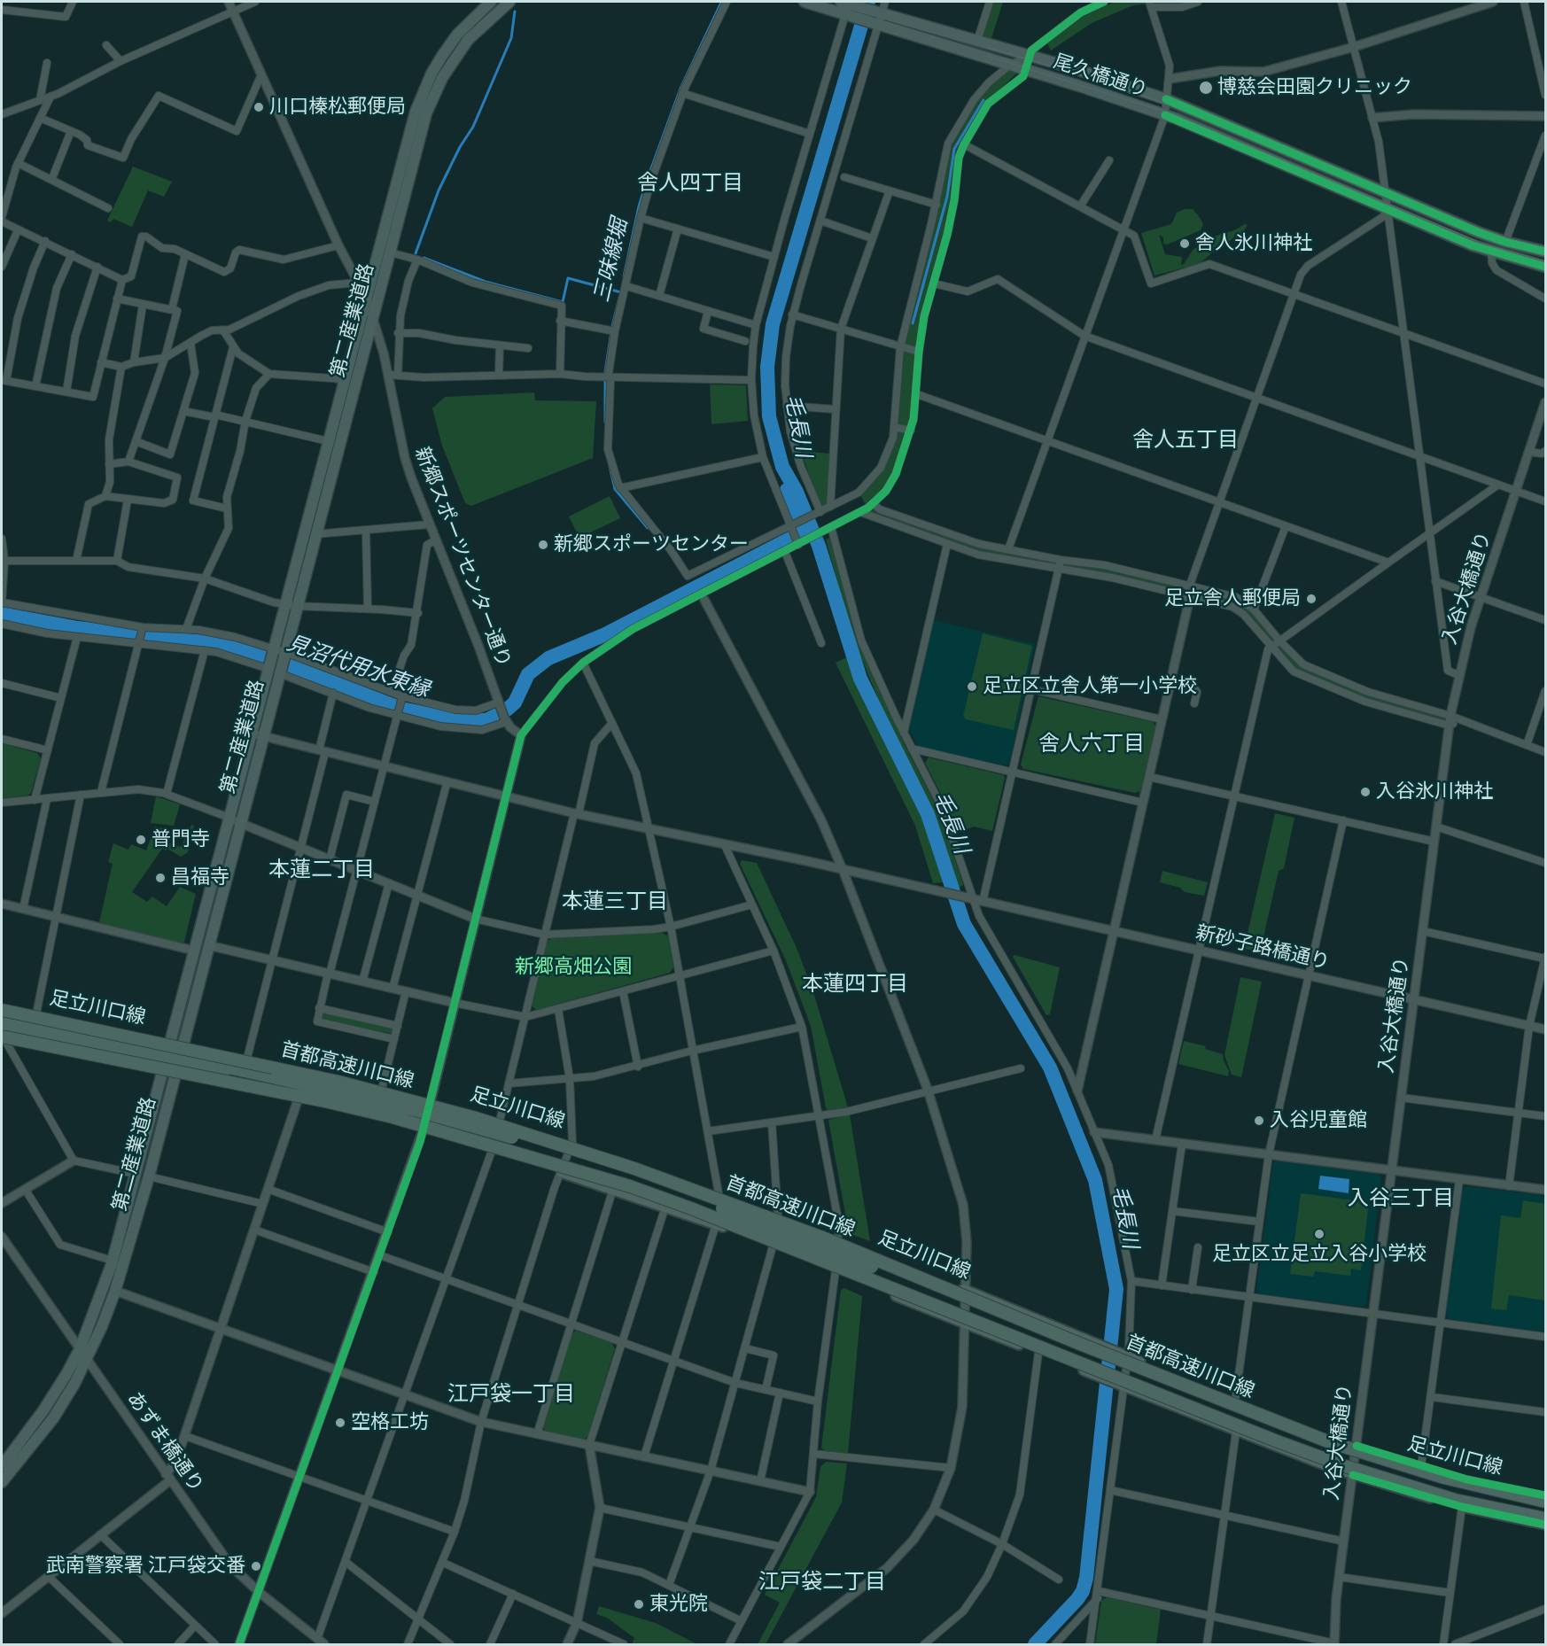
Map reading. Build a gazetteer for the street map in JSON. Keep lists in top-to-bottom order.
{
  "streets": {
    "highway": ["首都高速川口線"],
    "main road": ["尾久橋通り", "第二産業道路", "足立川口線"],
    "street": [
      "新郷スポーツセンター通り",
      "入谷大橋通り",
      "新砂子路橋通り",
      "あずま橋通り"
    ]
  },
  "crossings": [
    ["第二産業道路", "新郷スポーツセンター通り"],
    ["第二産業道路", "新砂子路橋通り"],
    ["第二産業道路", "足立川口線"],
    ["第二産業道路", "あずま橋通り"],
    ["入谷大橋通り", "新砂子路橋通り"],
    ["入谷大橋通り", "足立川口線"],
    ["足立川口線", "首都高速川口線"]
  ],
  "districts": [
    "舎人四丁目",
    "舎人五丁目",
    "舎人六丁目",
    "本蓮二丁目",
    "本蓮三丁目",
    "本蓮四丁目",
    "入谷三丁目",
    "江戸袋一丁目",
    "江戸袋二丁目"
  ],
  "water": ["三味線堀", "毛長川", "見沼代用水東縁"],
  "parks": ["新郷高畑公園"],
  "places": [
    "博慈会田園クリニック",
    "川口榛松郵便局",
    "舎人氷川神社",
    "新郷スポーツセンター",
    "足立舎人郵便局",
    "足立区立舎人第一小学校",
    "入谷氷川神社",
    "普門寺",
    "昌福寺",
    "入谷児童館",
    "足立区立足立入谷小学校",
    "空格工坊",
    "武南警察署 江戸袋交番",
    "東光院"
  ]
}
